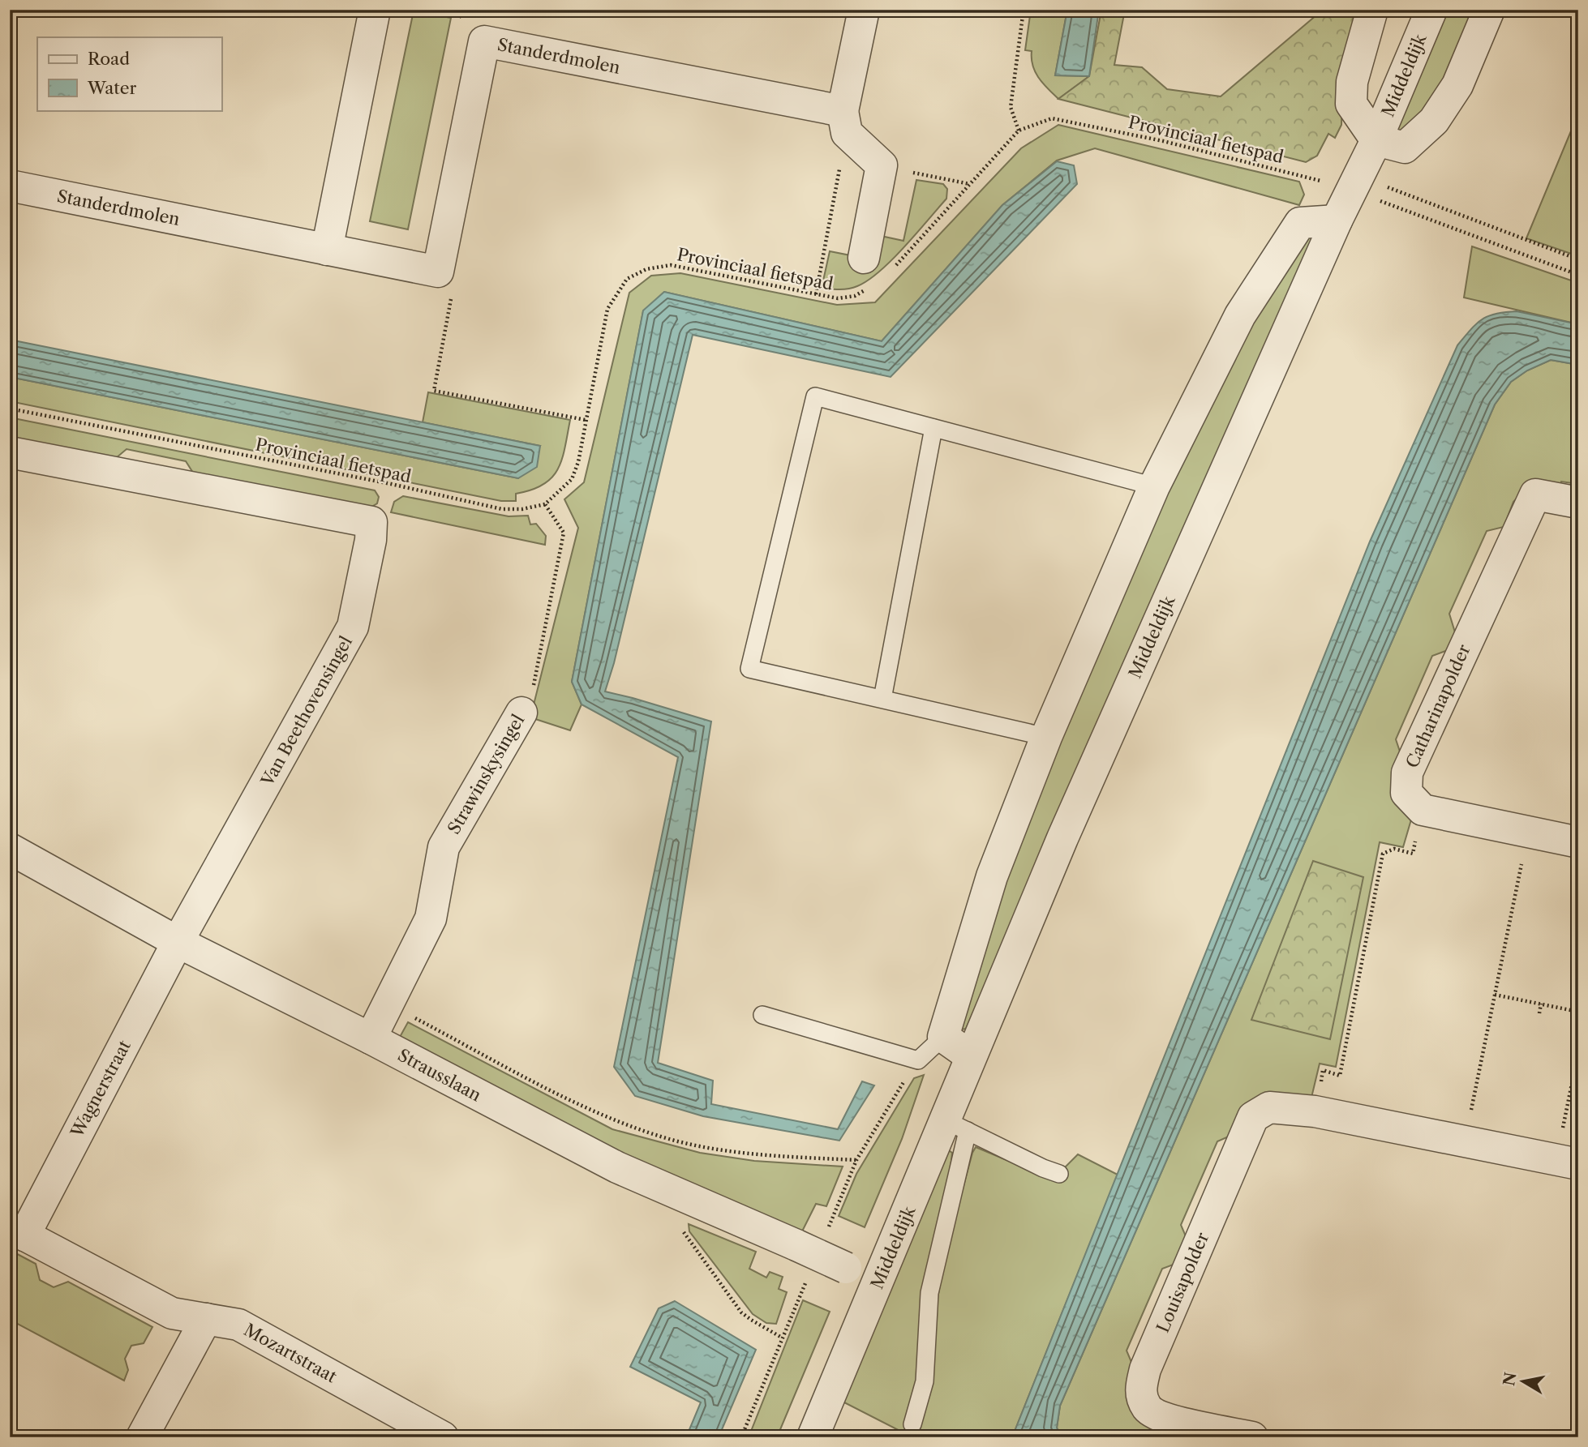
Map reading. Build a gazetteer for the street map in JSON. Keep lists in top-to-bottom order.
{
  "streets": {
    "street": [
      "Standerdmolen",
      "Middeldijk",
      "Catharinapolder",
      "Van Beethovensingel",
      "Strawinskysingel",
      "Strausslaan",
      "Wagnerstraat",
      "Louisapolder",
      "Mozartstraat"
    ],
    "path": ["Provinciaal fietspad"]
  },
  "crossings": [
    ["Middeldijk", "Provinciaal fietspad"],
    ["Middeldijk", "Strausslaan"],
    ["Provinciaal fietspad", "Strawinskysingel"],
    ["Van Beethovensingel", "Strausslaan"],
    ["Van Beethovensingel", "Wagnerstraat"],
    ["Strawinskysingel", "Strausslaan"],
    ["Strausslaan", "Wagnerstraat"],
    ["Wagnerstraat", "Mozartstraat"]
  ],
  "legend": ["Road", "Water"],
  "north": "left"
}
